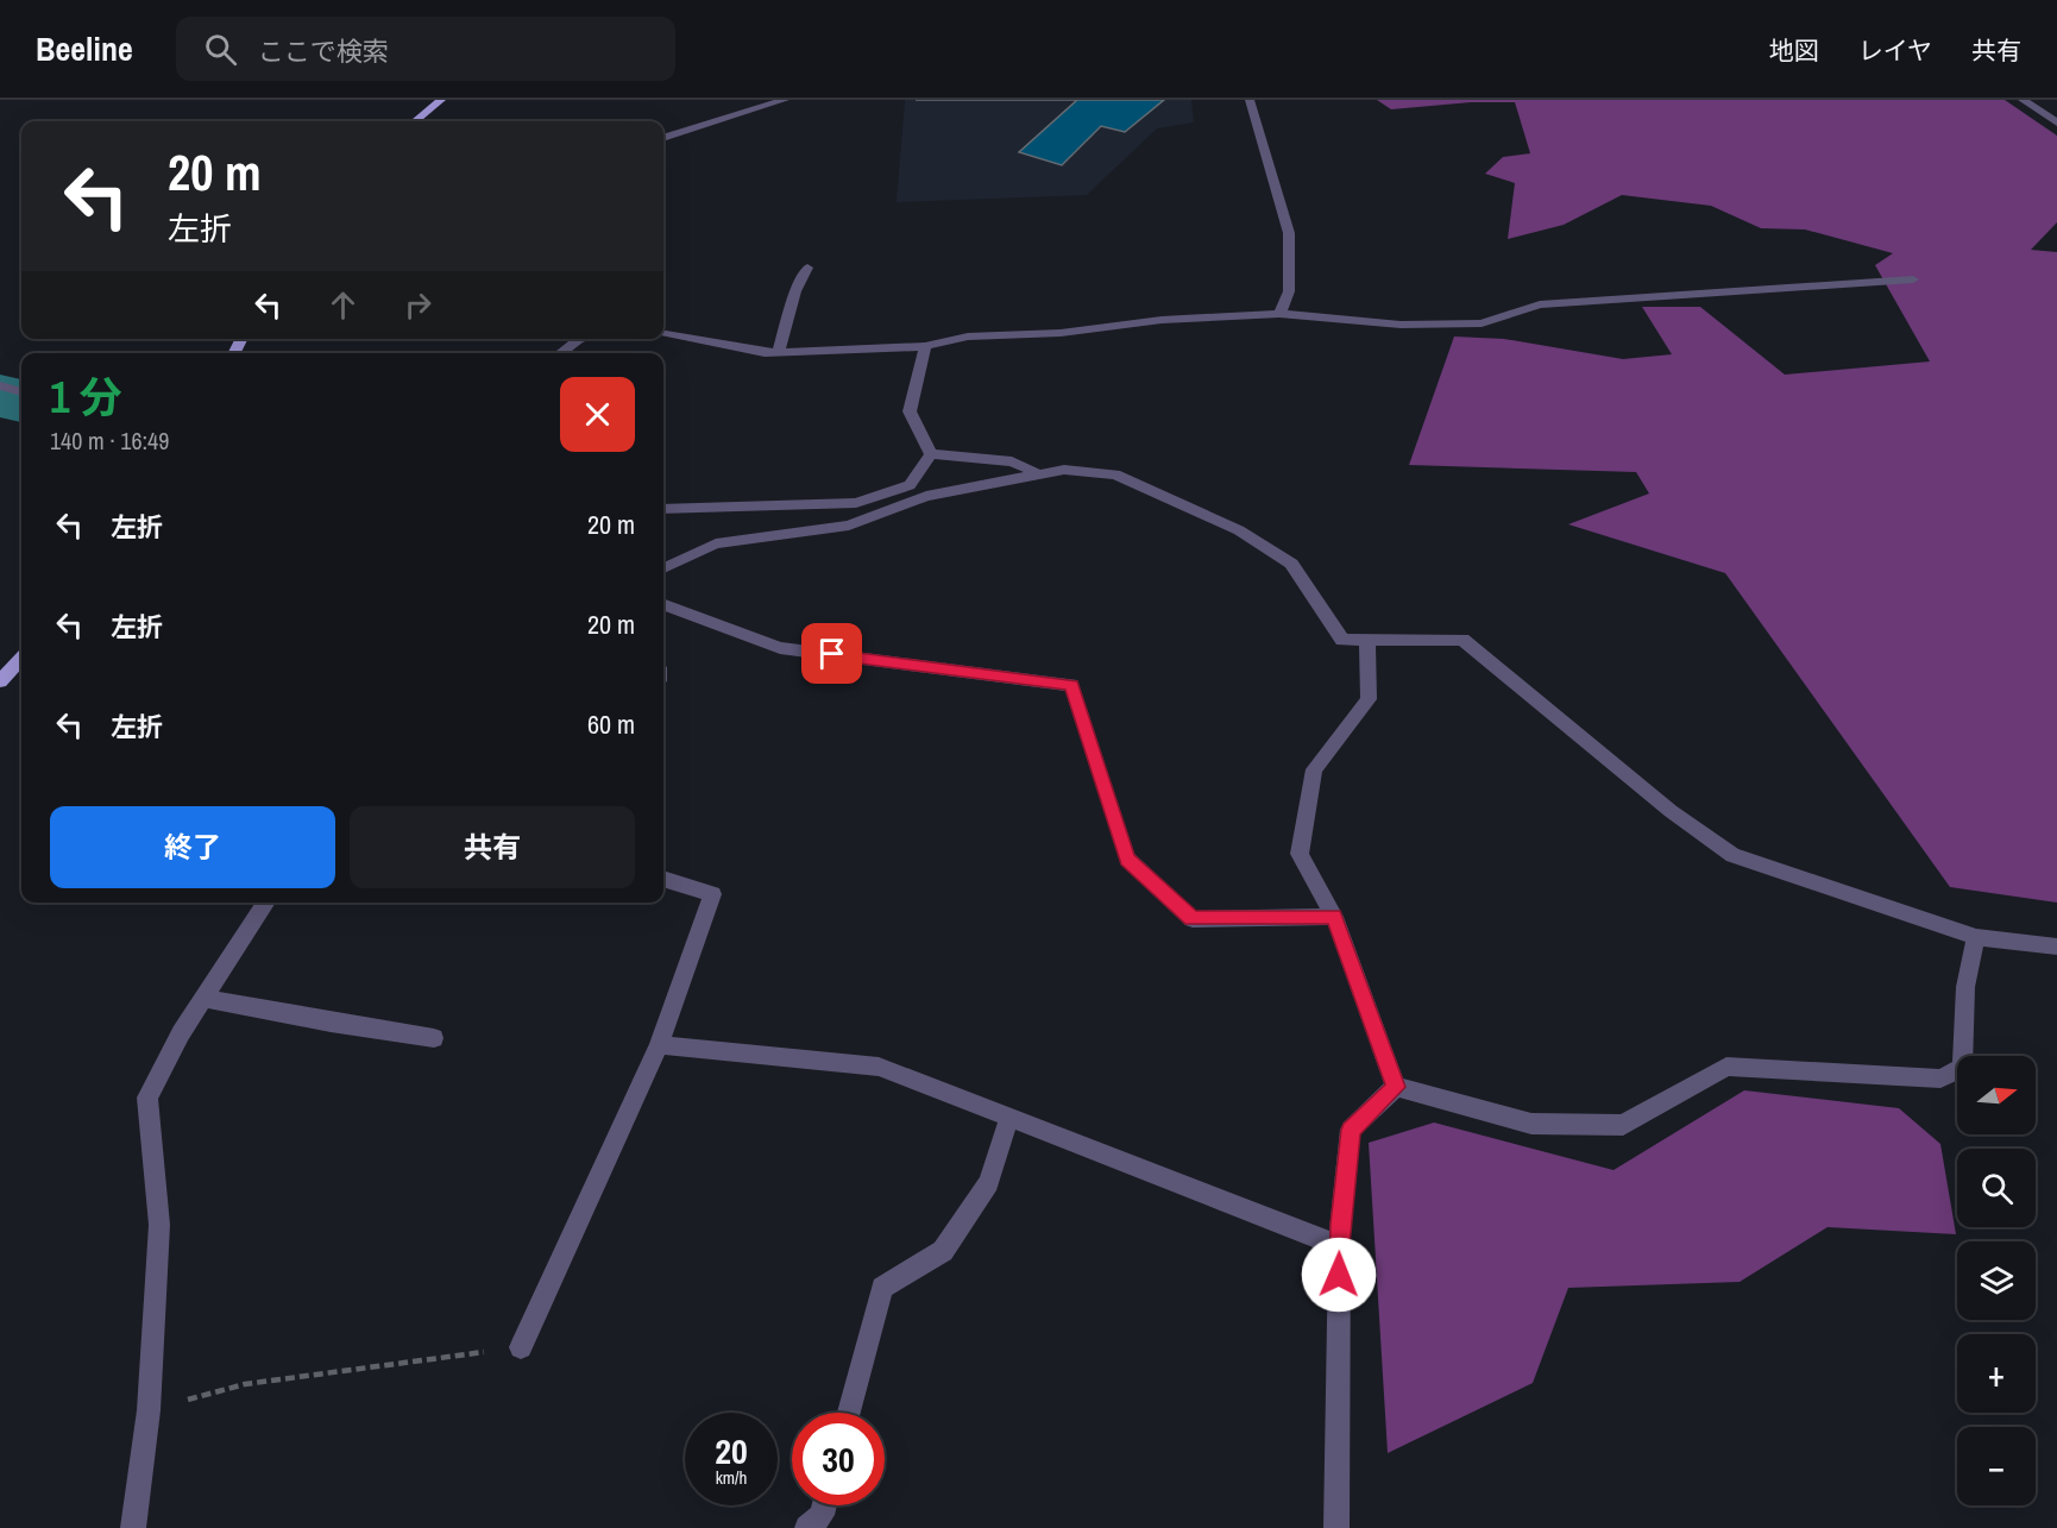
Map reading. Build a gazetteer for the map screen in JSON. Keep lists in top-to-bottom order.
{
  "north": "right",
  "page": {
    "header": "Beeline",
    "search": "ここで検索",
    "nav": ["地図", "レイヤ", "共有"],
    "turn": ["20 m", "左折"],
    "heading": ["1 分", "140 m · 16:49"],
    "list": [
      {
        "name": "左折",
        "value": "20 m"
      },
      {
        "name": "左折",
        "value": "20 m"
      },
      {
        "name": "左折",
        "value": "60 m"
      }
    ],
    "buttons": ["終了", "共有"],
    "map_buttons": ["+", "−"],
    "speed": "20 km/h",
    "limit": "30"
  }
}
